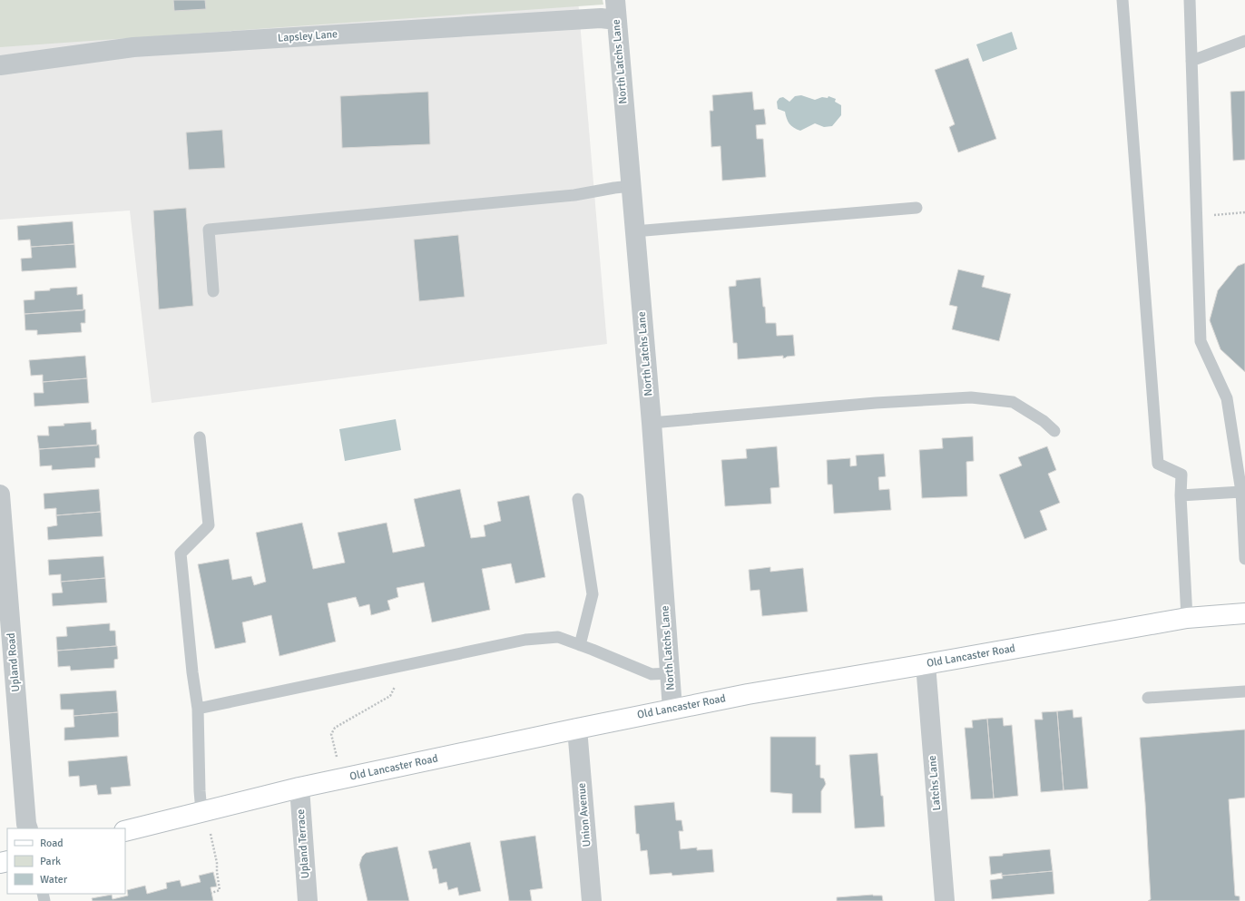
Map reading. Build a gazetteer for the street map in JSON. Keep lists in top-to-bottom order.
{
  "streets": {
    "main road": ["Old Lancaster Road"],
    "street": [
      "Lapsley Lane",
      "North Latchs Lane",
      "Upland Road",
      "Latchs Lane",
      "Union Avenue",
      "Upland Terrace"
    ]
  },
  "crossings": [
    ["Lapsley Lane", "North Latchs Lane"],
    ["North Latchs Lane", "Old Lancaster Road"],
    ["Old Lancaster Road", "Latchs Lane"],
    ["Old Lancaster Road", "Union Avenue"],
    ["Old Lancaster Road", "Upland Terrace"]
  ],
  "legend": ["Road", "Park", "Water"]
}
